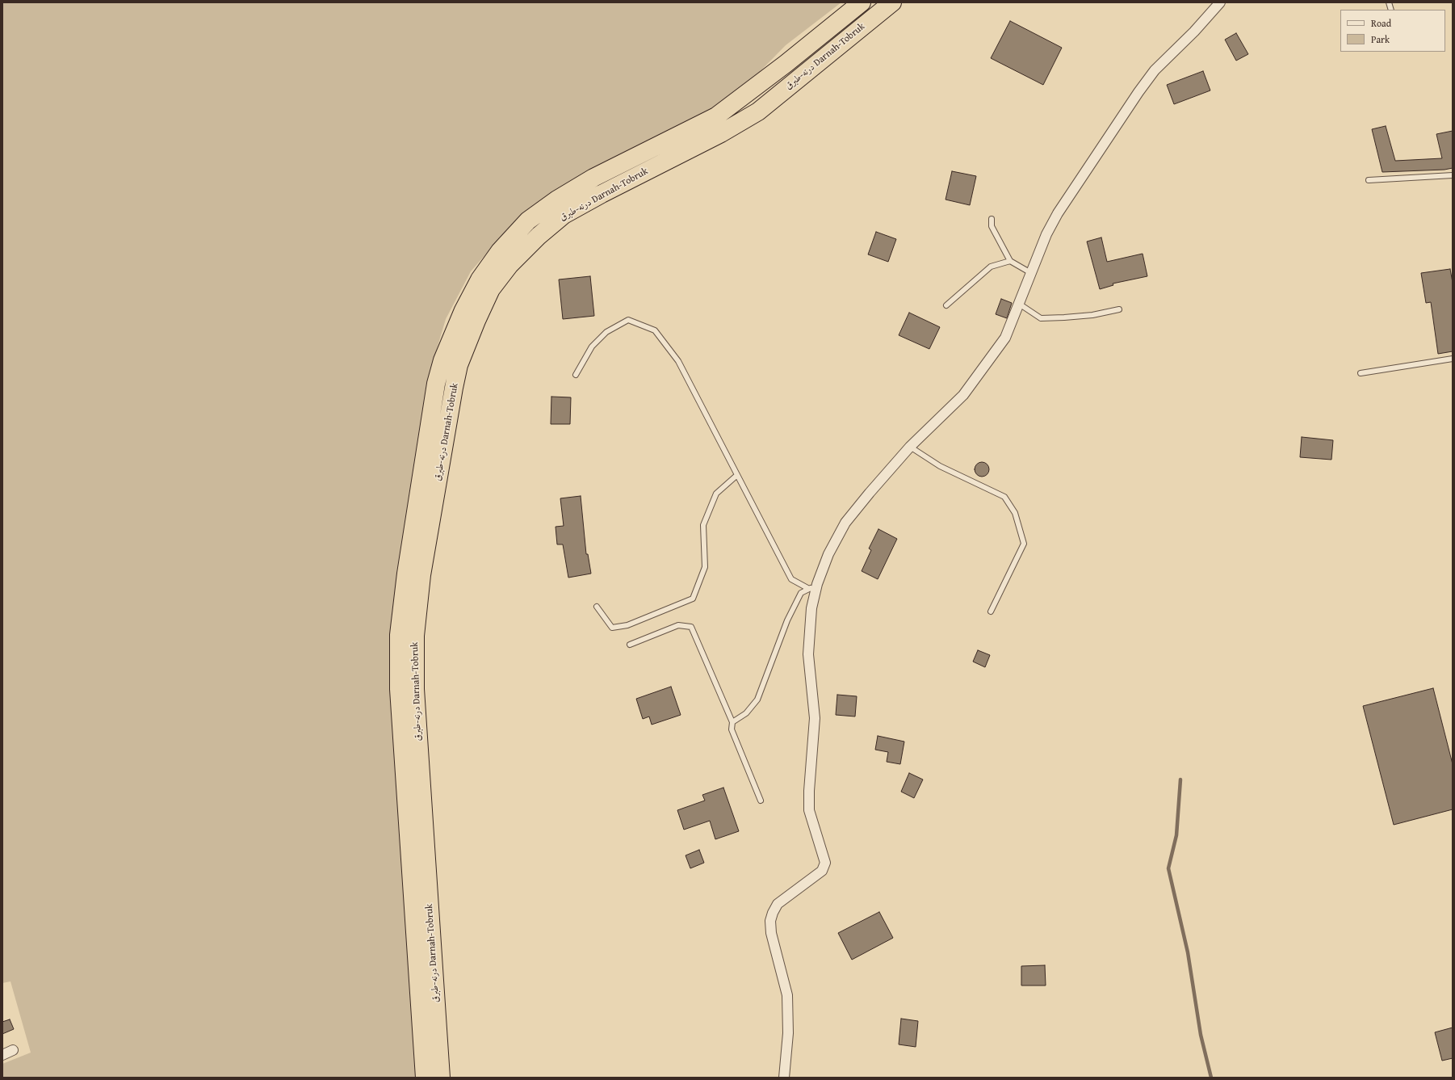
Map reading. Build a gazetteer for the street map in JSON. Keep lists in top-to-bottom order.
{
  "streets": {
    "highway": ["درنه-طبرق Darnah-Tobruk"]
  },
  "legend": ["Road", "Park"]
}
